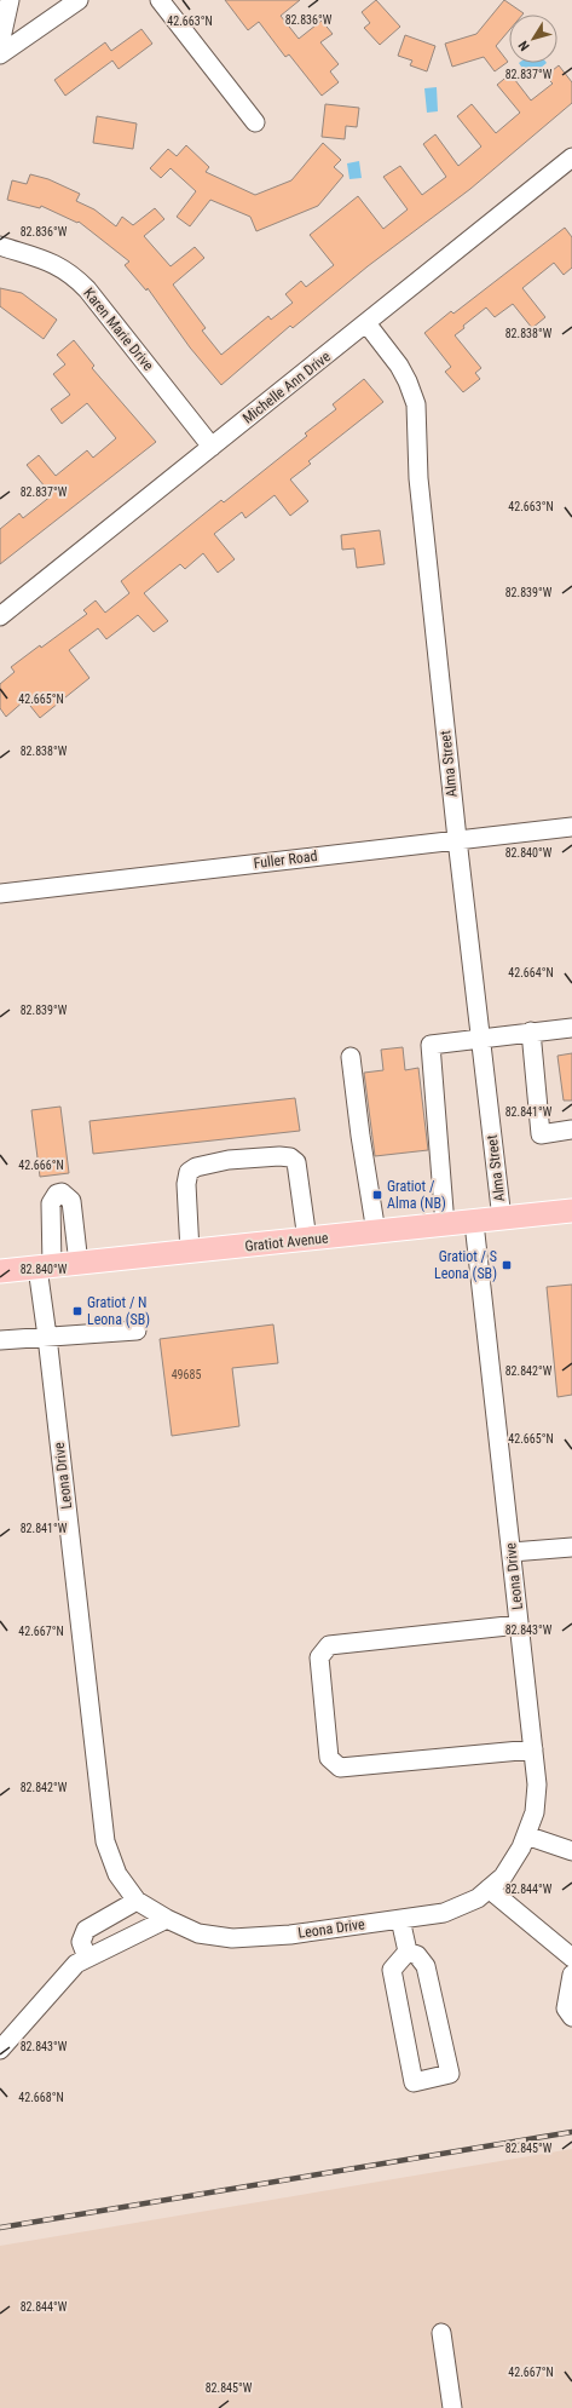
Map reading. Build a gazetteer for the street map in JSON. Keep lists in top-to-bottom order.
{
  "streets": {
    "main road": ["Gratiot Avenue"],
    "street": [
      "Karen Marie Drive",
      "Michelle Ann Drive",
      "Alma Street",
      "Fuller Road",
      "Leona Drive"
    ]
  },
  "crossings": [
    ["Karen Marie Drive", "Michelle Ann Drive"],
    ["Michelle Ann Drive", "Alma Street"],
    ["Alma Street", "Fuller Road"],
    ["Alma Street", "Gratiot Avenue"],
    ["Gratiot Avenue", "Leona Drive"]
  ],
  "places": {
    "transit": ["Gratiot / Alma (NB)", "Gratiot / S Leona (SB)", "Gratiot / N Leona (SB)"]
  },
  "house_numbers": ["49685"],
  "north": "bottom left",
  "coordinates": [
    "82.836°W",
    "42.663°N",
    "82.837°W",
    "82.838°W",
    "82.839°W",
    "42.665°N",
    "82.840°W",
    "42.664°N",
    "82.841°W",
    "42.666°N",
    "82.842°W",
    "82.843°W",
    "42.667°N",
    "82.844°W",
    "42.668°N",
    "82.845°W"
  ]
}
